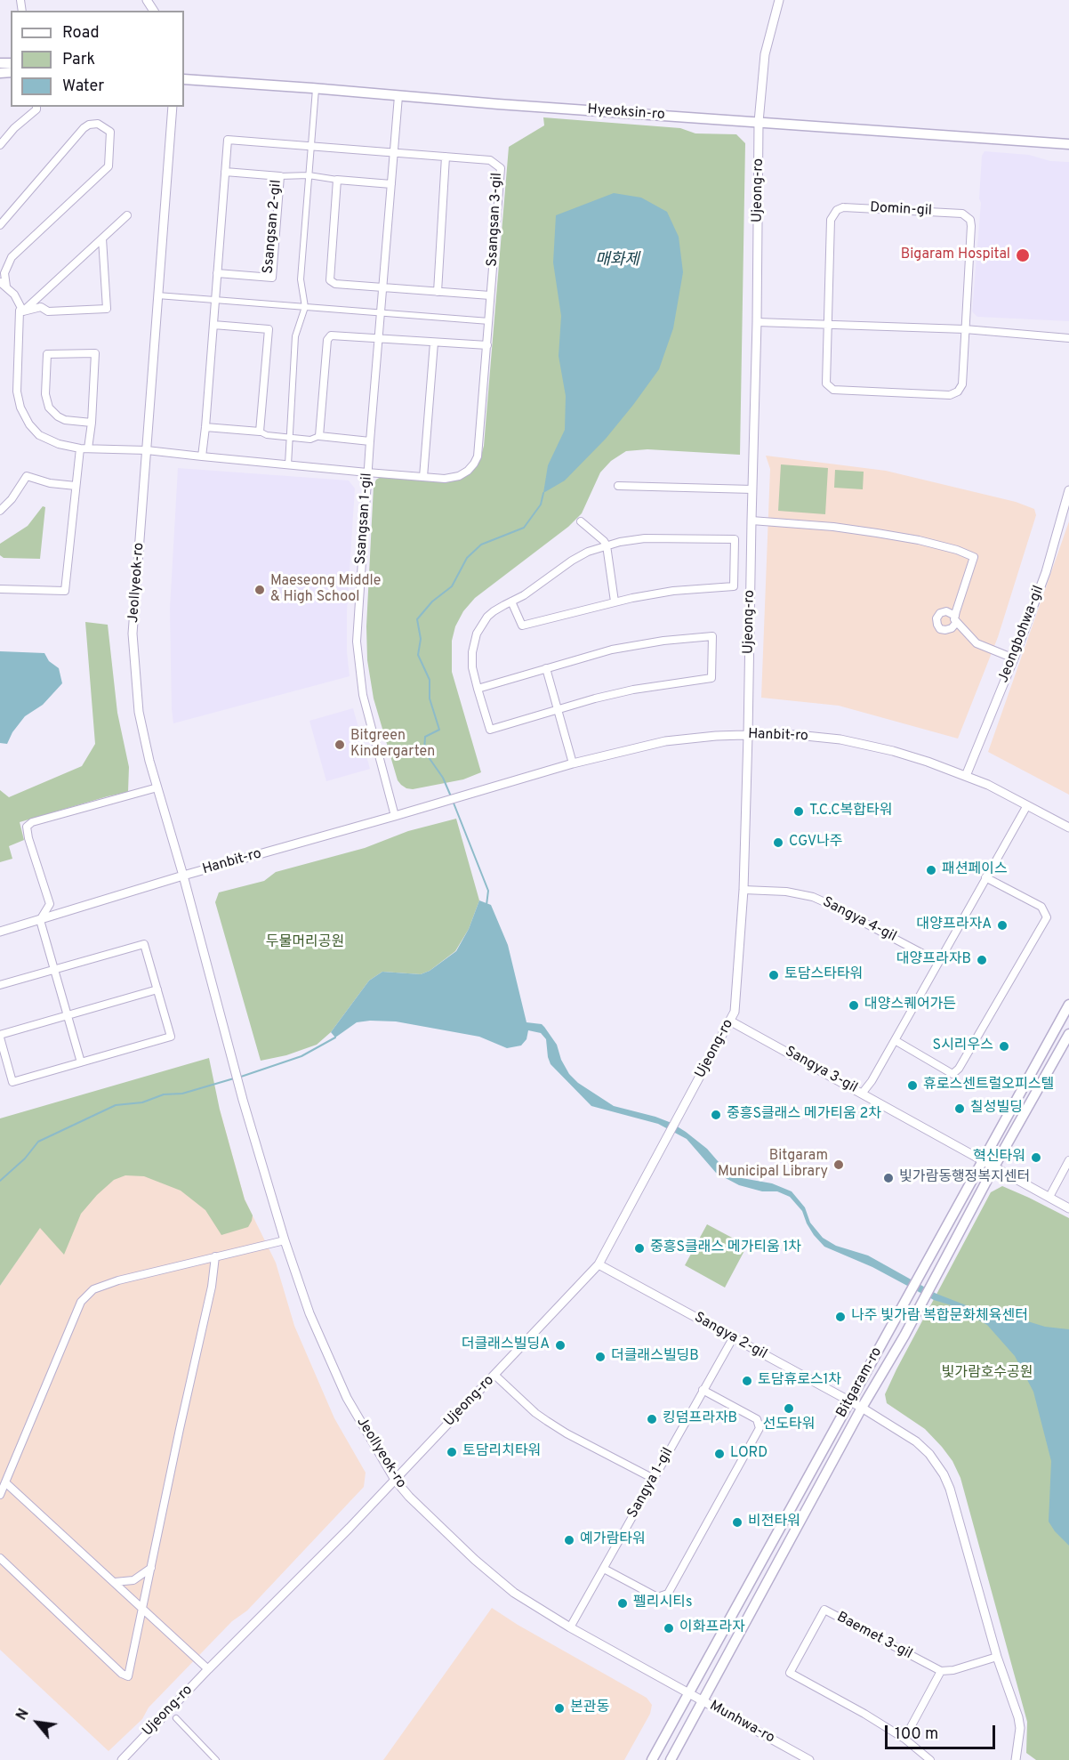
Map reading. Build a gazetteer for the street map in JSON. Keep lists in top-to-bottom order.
{
  "streets": {
    "main road": ["Hyeoksin-ro", "Bitgaram-ro"],
    "street": [
      "Ujeong-ro",
      "Domin-gil",
      "Ssangsan 3-gil",
      "Ssangsan 2-gil",
      "Ssangsan 1-gil",
      "Jeollyeok-ro",
      "Jeongbohwa-gil",
      "Hanbit-ro",
      "Sangya 4-gil",
      "Sangya 3-gil",
      "Sangya 2-gil",
      "Sangya 1-gil",
      "Baemet 3-gil",
      "Munhwa-ro"
    ]
  },
  "crossings": [
    ["Hyeoksin-ro", "Ujeong-ro"],
    ["Hyeoksin-ro", "Ssangsan 1-gil"],
    ["Ujeong-ro", "Jeollyeok-ro"],
    ["Ujeong-ro", "Hanbit-ro"],
    ["Ujeong-ro", "Sangya 4-gil"],
    ["Ujeong-ro", "Sangya 3-gil"],
    ["Ujeong-ro", "Sangya 2-gil"],
    ["Ssangsan 3-gil", "Ssangsan 1-gil"],
    ["Ssangsan 1-gil", "Hanbit-ro"],
    ["Jeollyeok-ro", "Hanbit-ro"],
    ["Jeollyeok-ro", "Bitgaram-ro"],
    ["Jeollyeok-ro", "Sangya 1-gil"],
    ["Jeollyeok-ro", "Munhwa-ro"],
    ["Jeongbohwa-gil", "Hanbit-ro"],
    ["Sangya 3-gil", "Bitgaram-ro"],
    ["Sangya 2-gil", "Bitgaram-ro"],
    ["Sangya 2-gil", "Sangya 1-gil"],
    ["Bitgaram-ro", "Munhwa-ro"]
  ],
  "water": ["매화제"],
  "parks": ["두물머리공원", "빛가람호수공원"],
  "places": [
    "Bigaram Hospital",
    "Maeseong Middle & High School",
    "Bitgreen Kindergarten",
    "T.C.C복합타워",
    "CGV나주",
    "패션페이스",
    "대양프라자A",
    "대양프라자B",
    "토담스타타워",
    "대양스퀘어가든",
    "S시리우스",
    "휴로스센트럴오피스텔",
    "칠성빌딩",
    "중흥S클래스 메가티움 2차",
    "혁신타워",
    "Bitgaram Municipal Library",
    "빛가람동행정복지센터",
    "중흥S클래스 메가티움 1차",
    "나주 빛가람 복합문화체육센터",
    "더클래스빌딩A",
    "더클래스빌딩B",
    "토담휴로스1차",
    "선도타워",
    "킹덤프라자B",
    "토담리치타워",
    "LORD",
    "비전타워",
    "예가람타워",
    "펠리시티s",
    "이화프라자",
    "본관동"
  ],
  "legend": ["Road", "Park", "Water"],
  "scale_bar": "100 m",
  "north": "top left"
}
